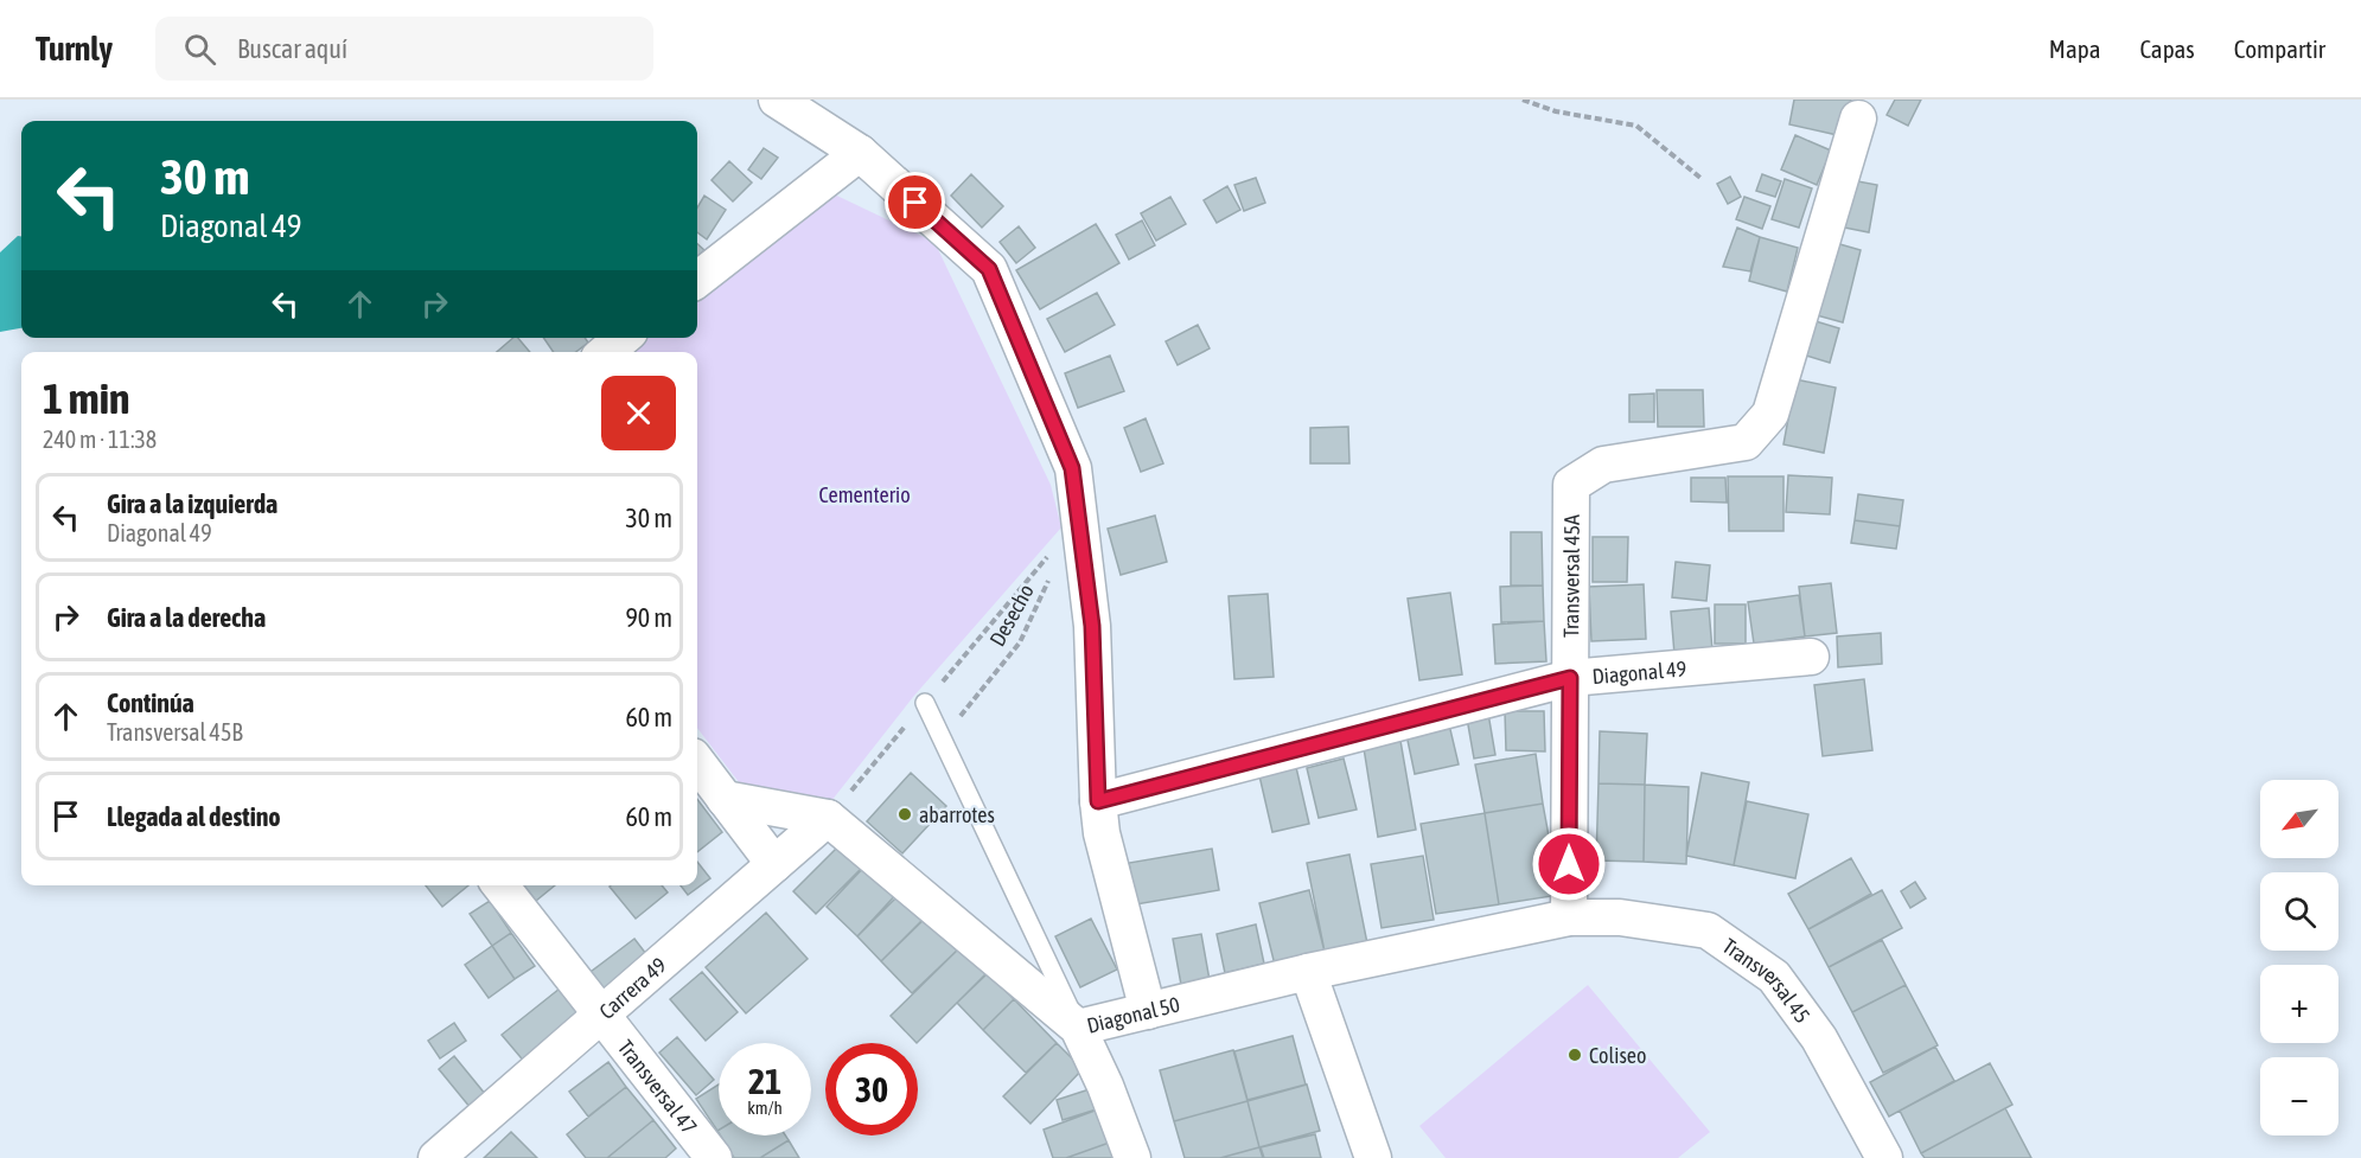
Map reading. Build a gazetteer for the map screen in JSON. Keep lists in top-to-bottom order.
{
  "streets": {
    "street": [
      "Transversal 45A",
      "Diagonal 49",
      "Transversal 45",
      "Carrera 49",
      "Diagonal 50",
      "Transversal 47"
    ],
    "path": ["Desecho"]
  },
  "crossings": [
    ["Transversal 45A", "Diagonal 49"],
    ["Transversal 45A", "Transversal 45"],
    ["Transversal 45A", "Diagonal 50"],
    ["Transversal 45", "Diagonal 50"],
    ["Carrera 49", "Diagonal 50"],
    ["Carrera 49", "Transversal 47"]
  ],
  "parks": ["Cementerio"],
  "places": ["abarrotes", "Coliseo"],
  "north": "bottom left",
  "page": {
    "header": "Turnly",
    "search": "Buscar aquí",
    "nav": ["Mapa", "Capas", "Compartir"],
    "turn": ["30 m", "Diagonal 49"],
    "heading": ["1 min", "240 m · 11:38"],
    "list": [
      {
        "name": "Gira a la izquierda",
        "note": "Diagonal 49",
        "value": "30 m"
      },
      {
        "name": "Gira a la derecha",
        "value": "90 m"
      },
      {
        "name": "Continúa",
        "note": "Transversal 45B",
        "value": "60 m"
      },
      {
        "name": "Llegada al destino",
        "value": "60 m"
      }
    ],
    "map_buttons": ["+", "−"],
    "speed": "21 km/h",
    "limit": "30"
  }
}
